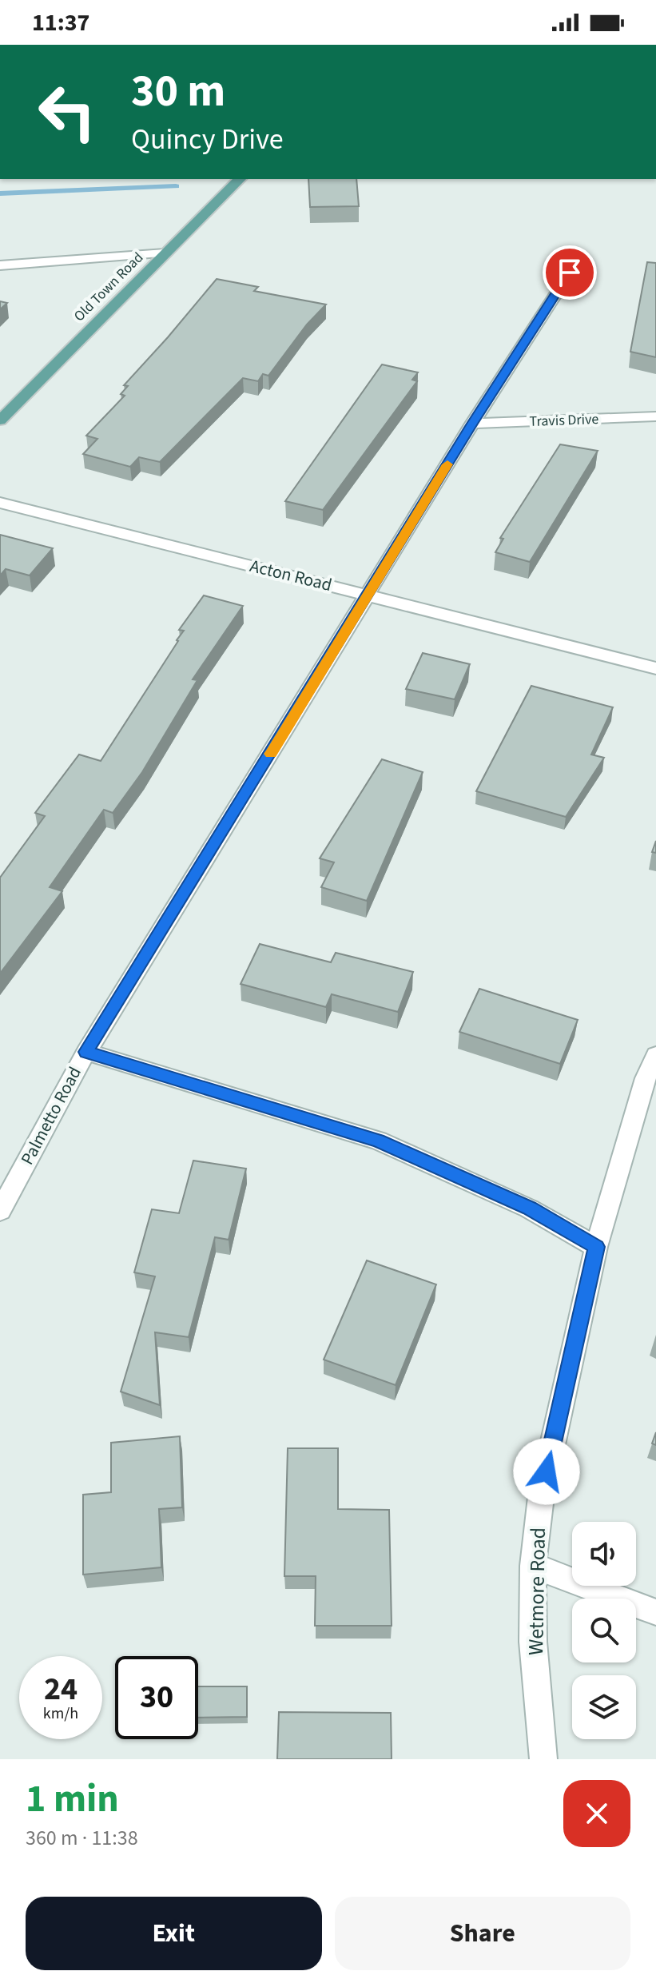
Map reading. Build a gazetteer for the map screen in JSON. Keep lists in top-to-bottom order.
{
  "streets": {
    "main road": ["Old Town Road"],
    "street": [
      "Travis Drive",
      "Acton Road",
      "Palmetto Road",
      "Wetmore Road"
    ]
  },
  "crossings": [
    ["Travis Drive", "Palmetto Road"],
    ["Acton Road", "Palmetto Road"]
  ],
  "page": {
    "status": "11:37",
    "turn": ["30 m", "Quincy Drive"],
    "speed": "24 km/h",
    "limit": "30",
    "heading": ["1 min", "360 m · 11:38"],
    "buttons": ["Exit", "Share"]
  }
}
